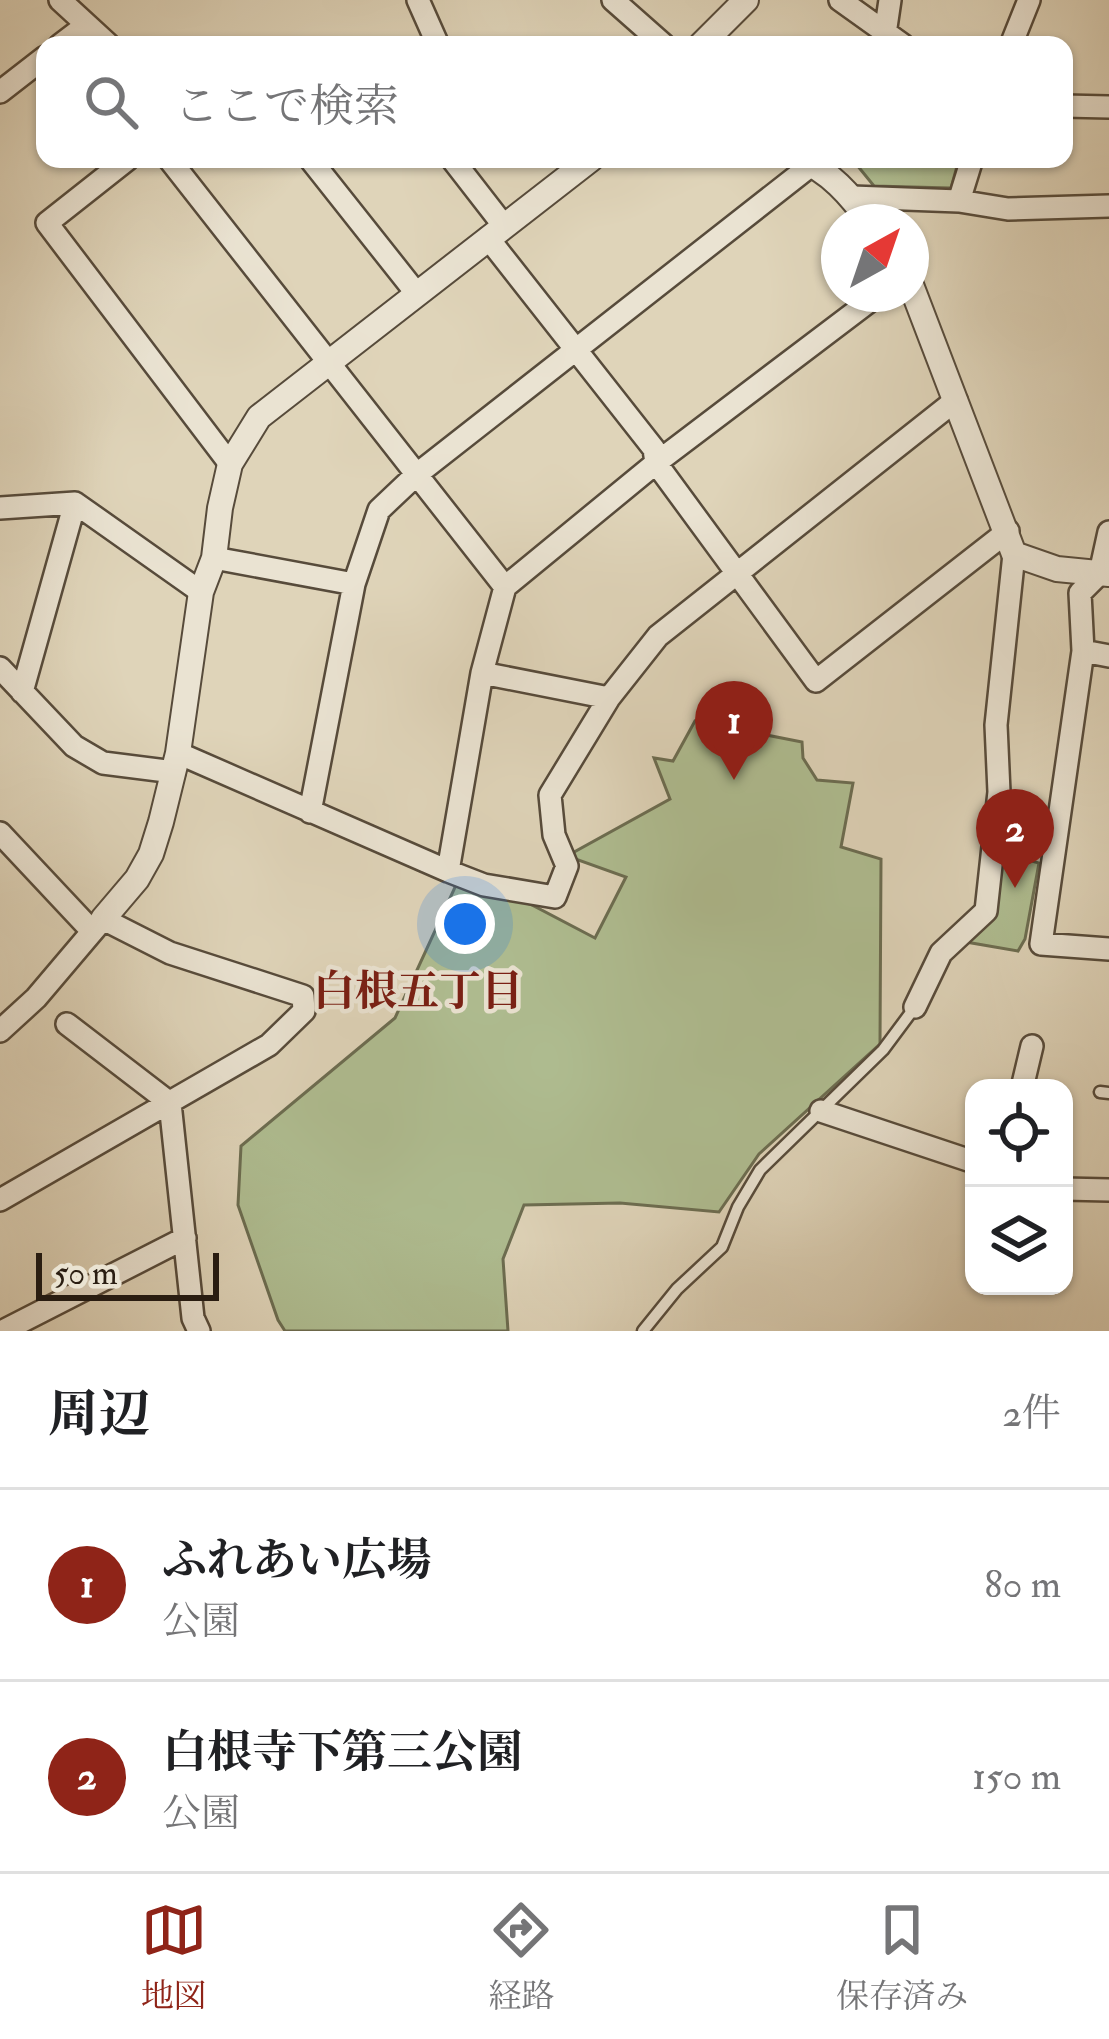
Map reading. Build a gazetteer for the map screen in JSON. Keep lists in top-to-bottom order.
{
  "districts": ["白根五丁目"],
  "scale_bar": "50 m",
  "north": "top right",
  "page": {
    "search": "ここで検索",
    "pins": ["1", "2"],
    "scale": "50 m",
    "heading": ["周辺", "2件"],
    "list": [
      {
        "mark": "1",
        "name": "ふれあい広場",
        "note": "公園",
        "value": "80 m"
      },
      {
        "mark": "2",
        "name": "白根寺下第三公園",
        "note": "公園",
        "value": "150 m"
      }
    ],
    "nav": ["地図", "経路", "保存済み"]
  }
}
